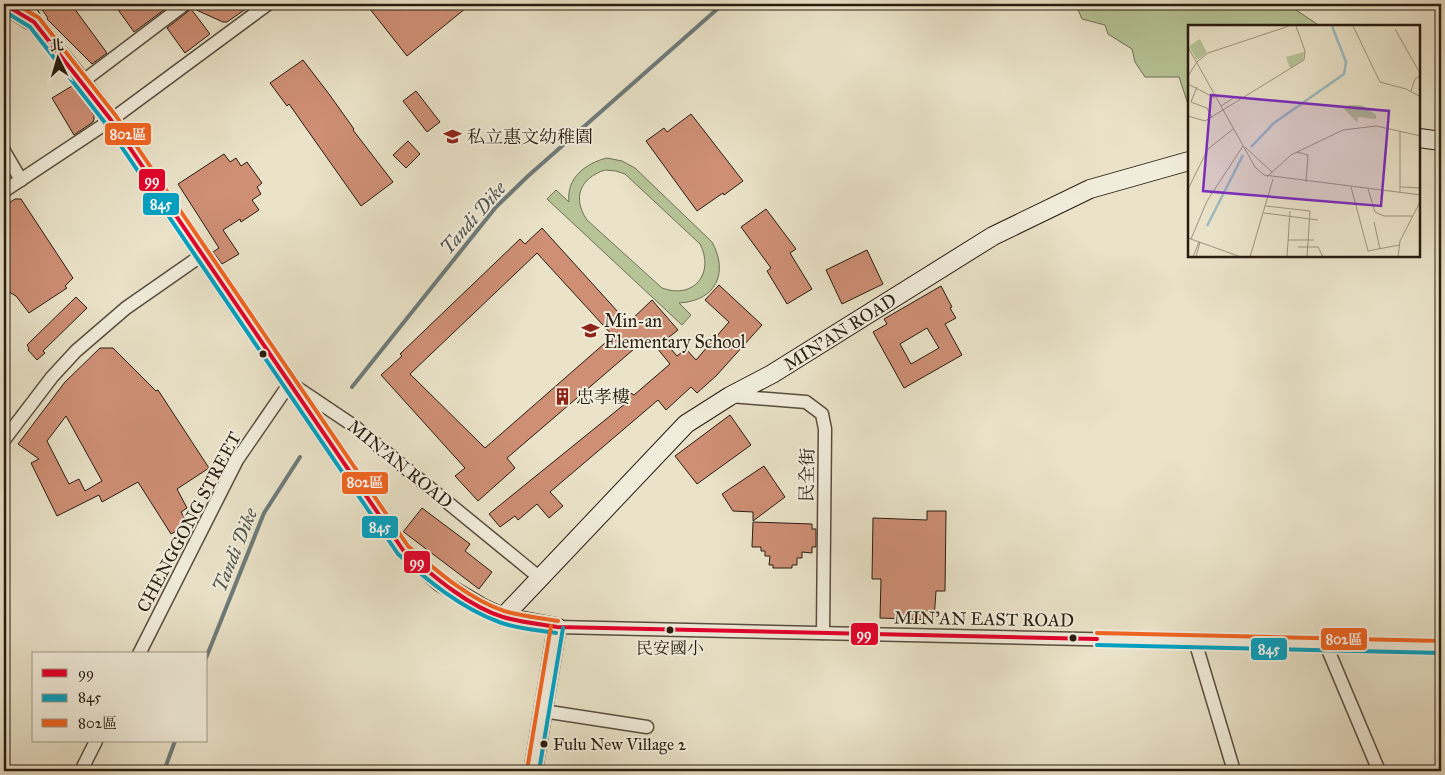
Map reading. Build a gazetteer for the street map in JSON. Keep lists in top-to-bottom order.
{
  "streets": {
    "street": [
      "MIN'AN ROAD",
      "民全街",
      "CHENGGONG STREET",
      "MIN'AN EAST ROAD"
    ]
  },
  "crossings": [
    ["MIN'AN ROAD", "民全街"],
    ["MIN'AN ROAD", "CHENGGONG STREET"],
    ["民全街", "MIN'AN EAST ROAD"]
  ],
  "water": ["Tandi Dike"],
  "places": {
    "school or university": ["私立惠文幼稚園", "Min-an Elementary School"],
    "building": ["忠孝樓"],
    "other": ["民安國小", "Fulu New Village 2"]
  },
  "lines": ["transit line 99", "transit line 802區", "transit line 845"],
  "legend": ["99", "845", "802區"],
  "north": "top"
}
